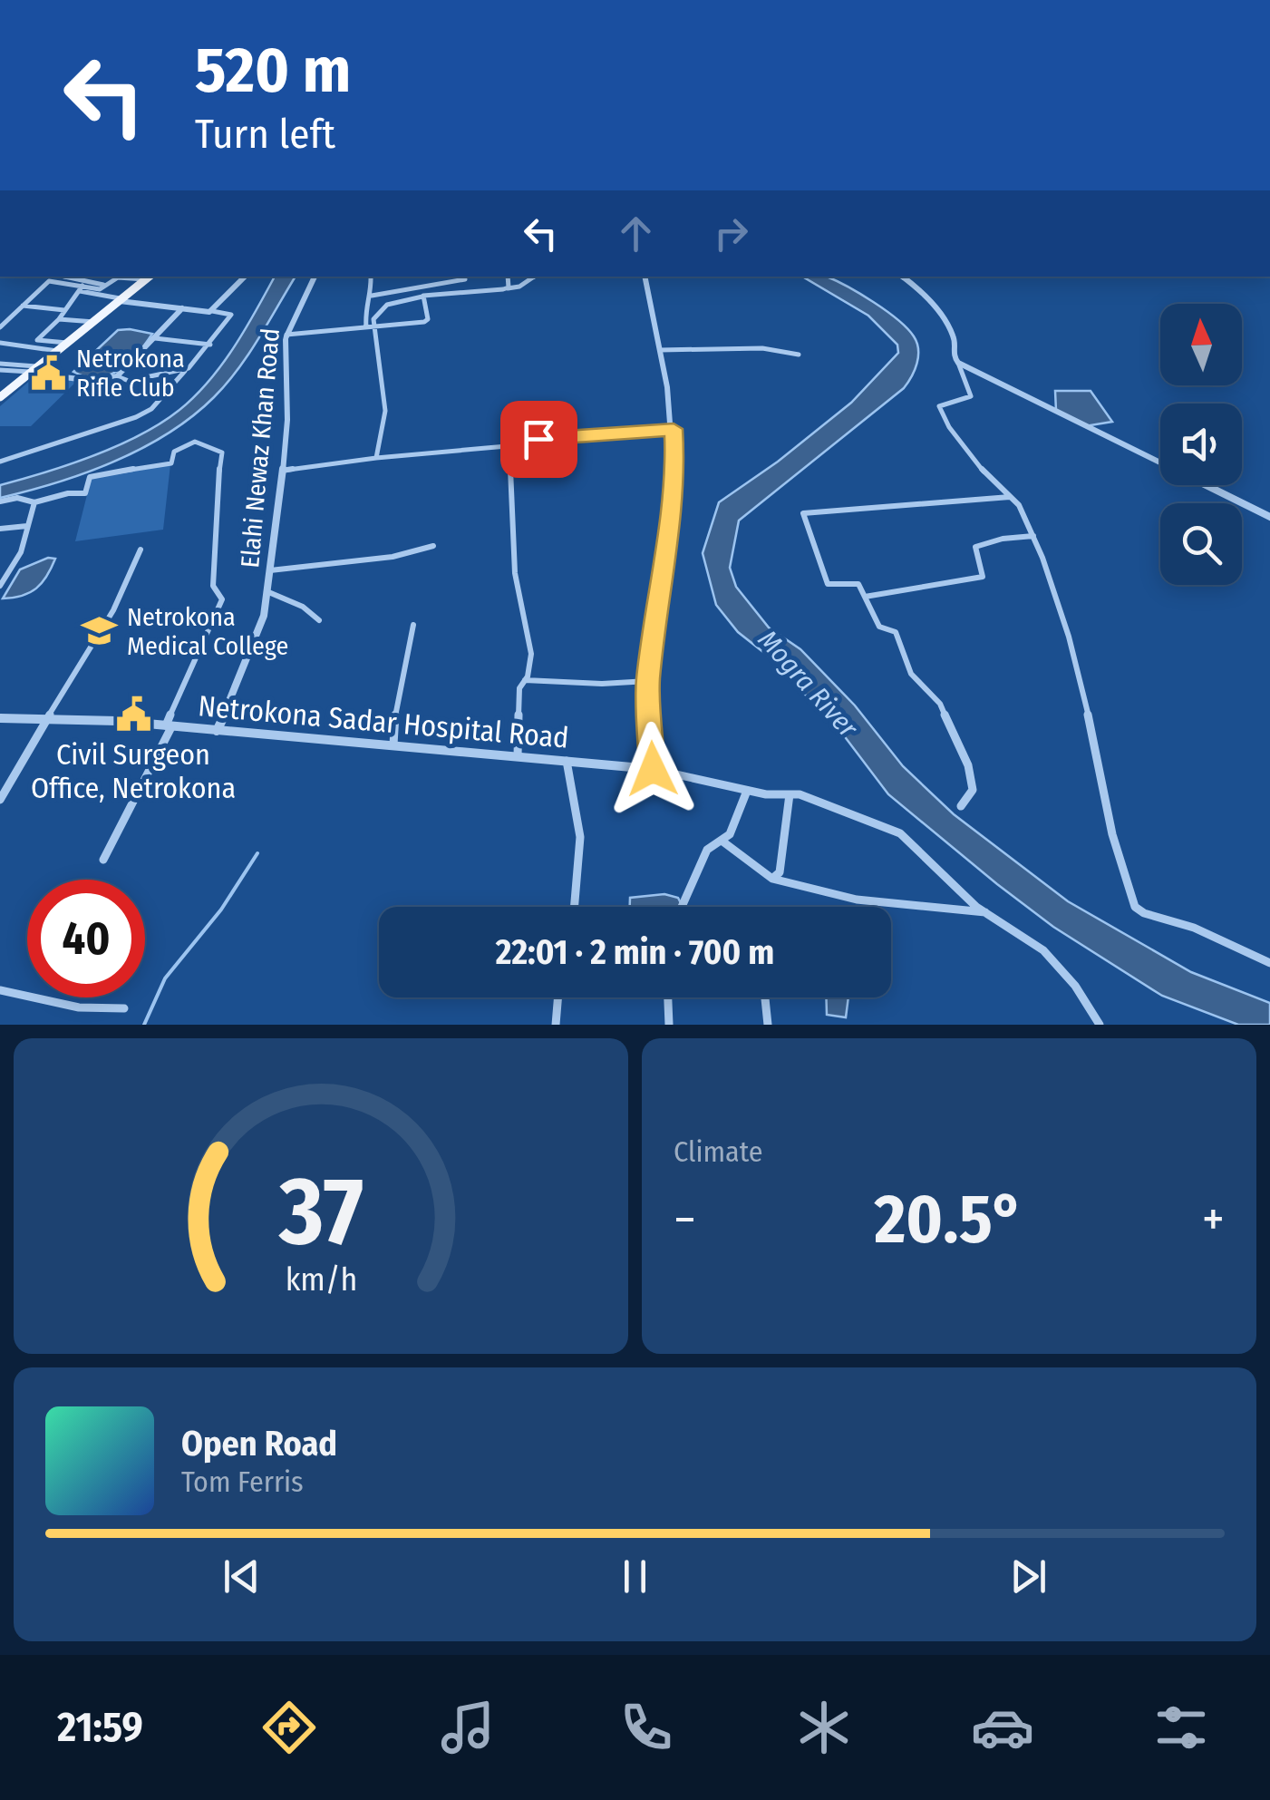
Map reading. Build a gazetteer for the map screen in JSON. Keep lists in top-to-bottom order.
{
  "streets": {
    "street": ["Elahi Newaz Khan Road", "Netrokona Sadar Hospital Road"]
  },
  "crossings": [
    ["Elahi Newaz Khan Road", "Netrokona Sadar Hospital Road"]
  ],
  "water": ["Mogra River"],
  "places": {
    "public building": ["Netrokona Rifle Club", "Civil Surgeon Office, Netrokona"],
    "school or university": ["Netrokona Medical College"]
  },
  "north": "top",
  "page": {
    "turn": ["520 m", "Turn left"],
    "limit": "40",
    "trip": "22:01 · 2 min · 700 m",
    "tile": "Climate",
    "heat": ["−", "20.5°", "+"],
    "song": ["Open Road", "Tom Ferris"],
    "tabs": "21:59",
    "gauge": ["37", "km/h"]
  }
}
